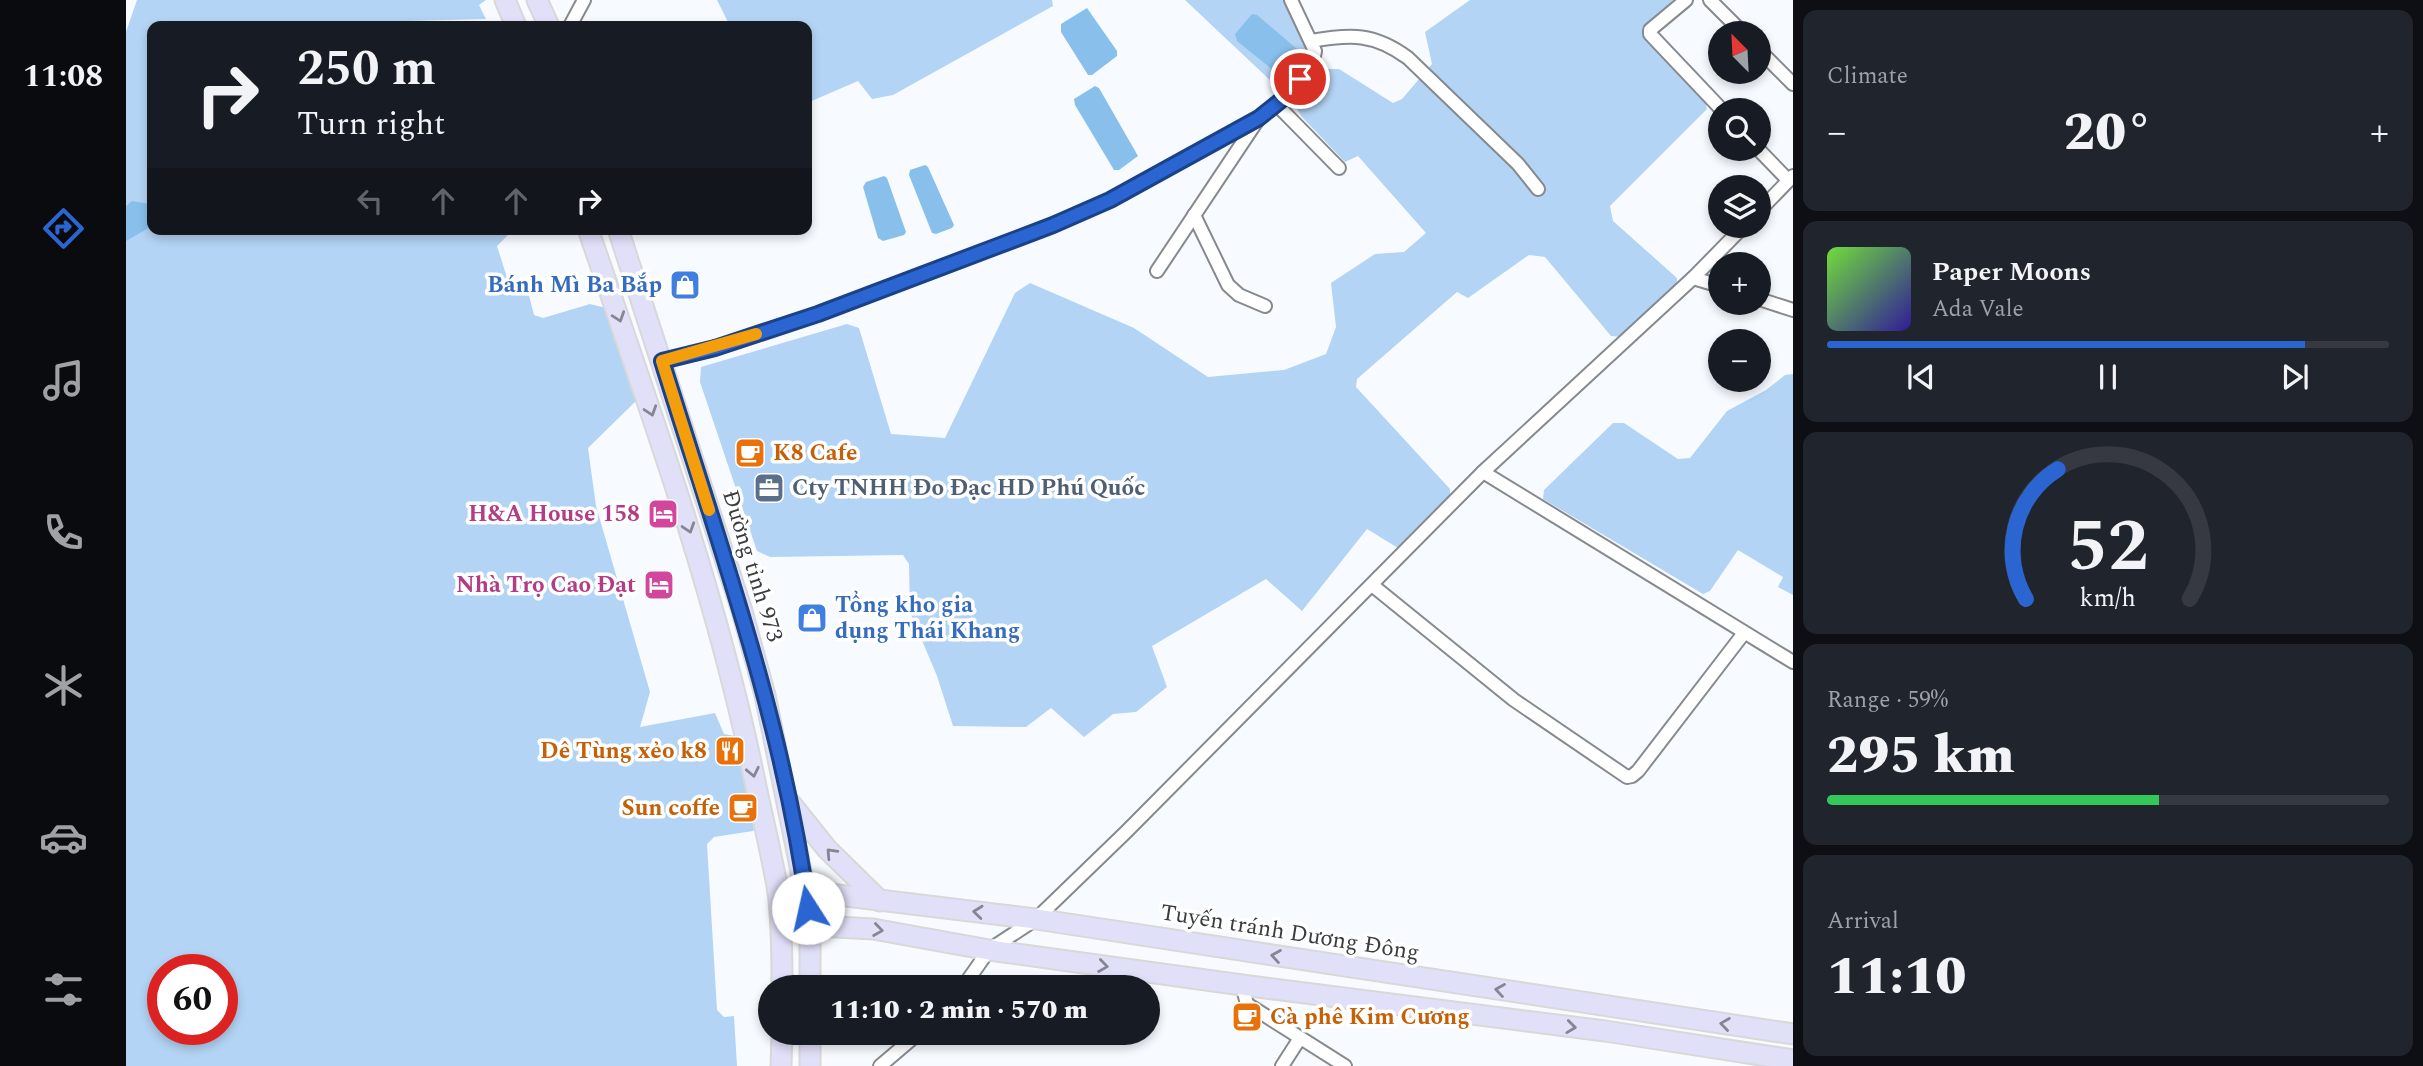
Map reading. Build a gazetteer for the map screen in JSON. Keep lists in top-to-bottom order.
{
  "streets": {
    "main road": ["Đường tỉnh 973", "Tuyến tránh Dương Đông"]
  },
  "crossings": [
    ["Đường tỉnh 973", "Tuyến tránh Dương Đông"]
  ],
  "places": {
    "shop": ["Bánh Mì Ba Bắp", "Tổng kho gia dụng Thái Khang"],
    "cafe": ["K8 Cafe", "Sun coffe", "Cà phê Kim Cương"],
    "office": ["Cty TNHH Đo Đạc HD Phú Quốc"],
    "hotel": ["H&A House 158", "Nhà Trọ Cao Đạt"],
    "restaurant": ["Dê Tùng xẻo k8"]
  },
  "north": "top left",
  "page": {
    "tabs": "11:08",
    "tile": [
      "Climate",
      ["Range · 59%", "295 km"],
      ["Arrival", "11:10"]
    ],
    "map_buttons": ["+", "−"],
    "turn": ["250 m", "Turn right"],
    "heat": ["−", "20°", "+"],
    "song": ["Paper Moons", "Ada Vale"],
    "limit": "60",
    "trip": "11:10 · 2 min · 570 m",
    "gauge": ["52", "km/h"]
  }
}
